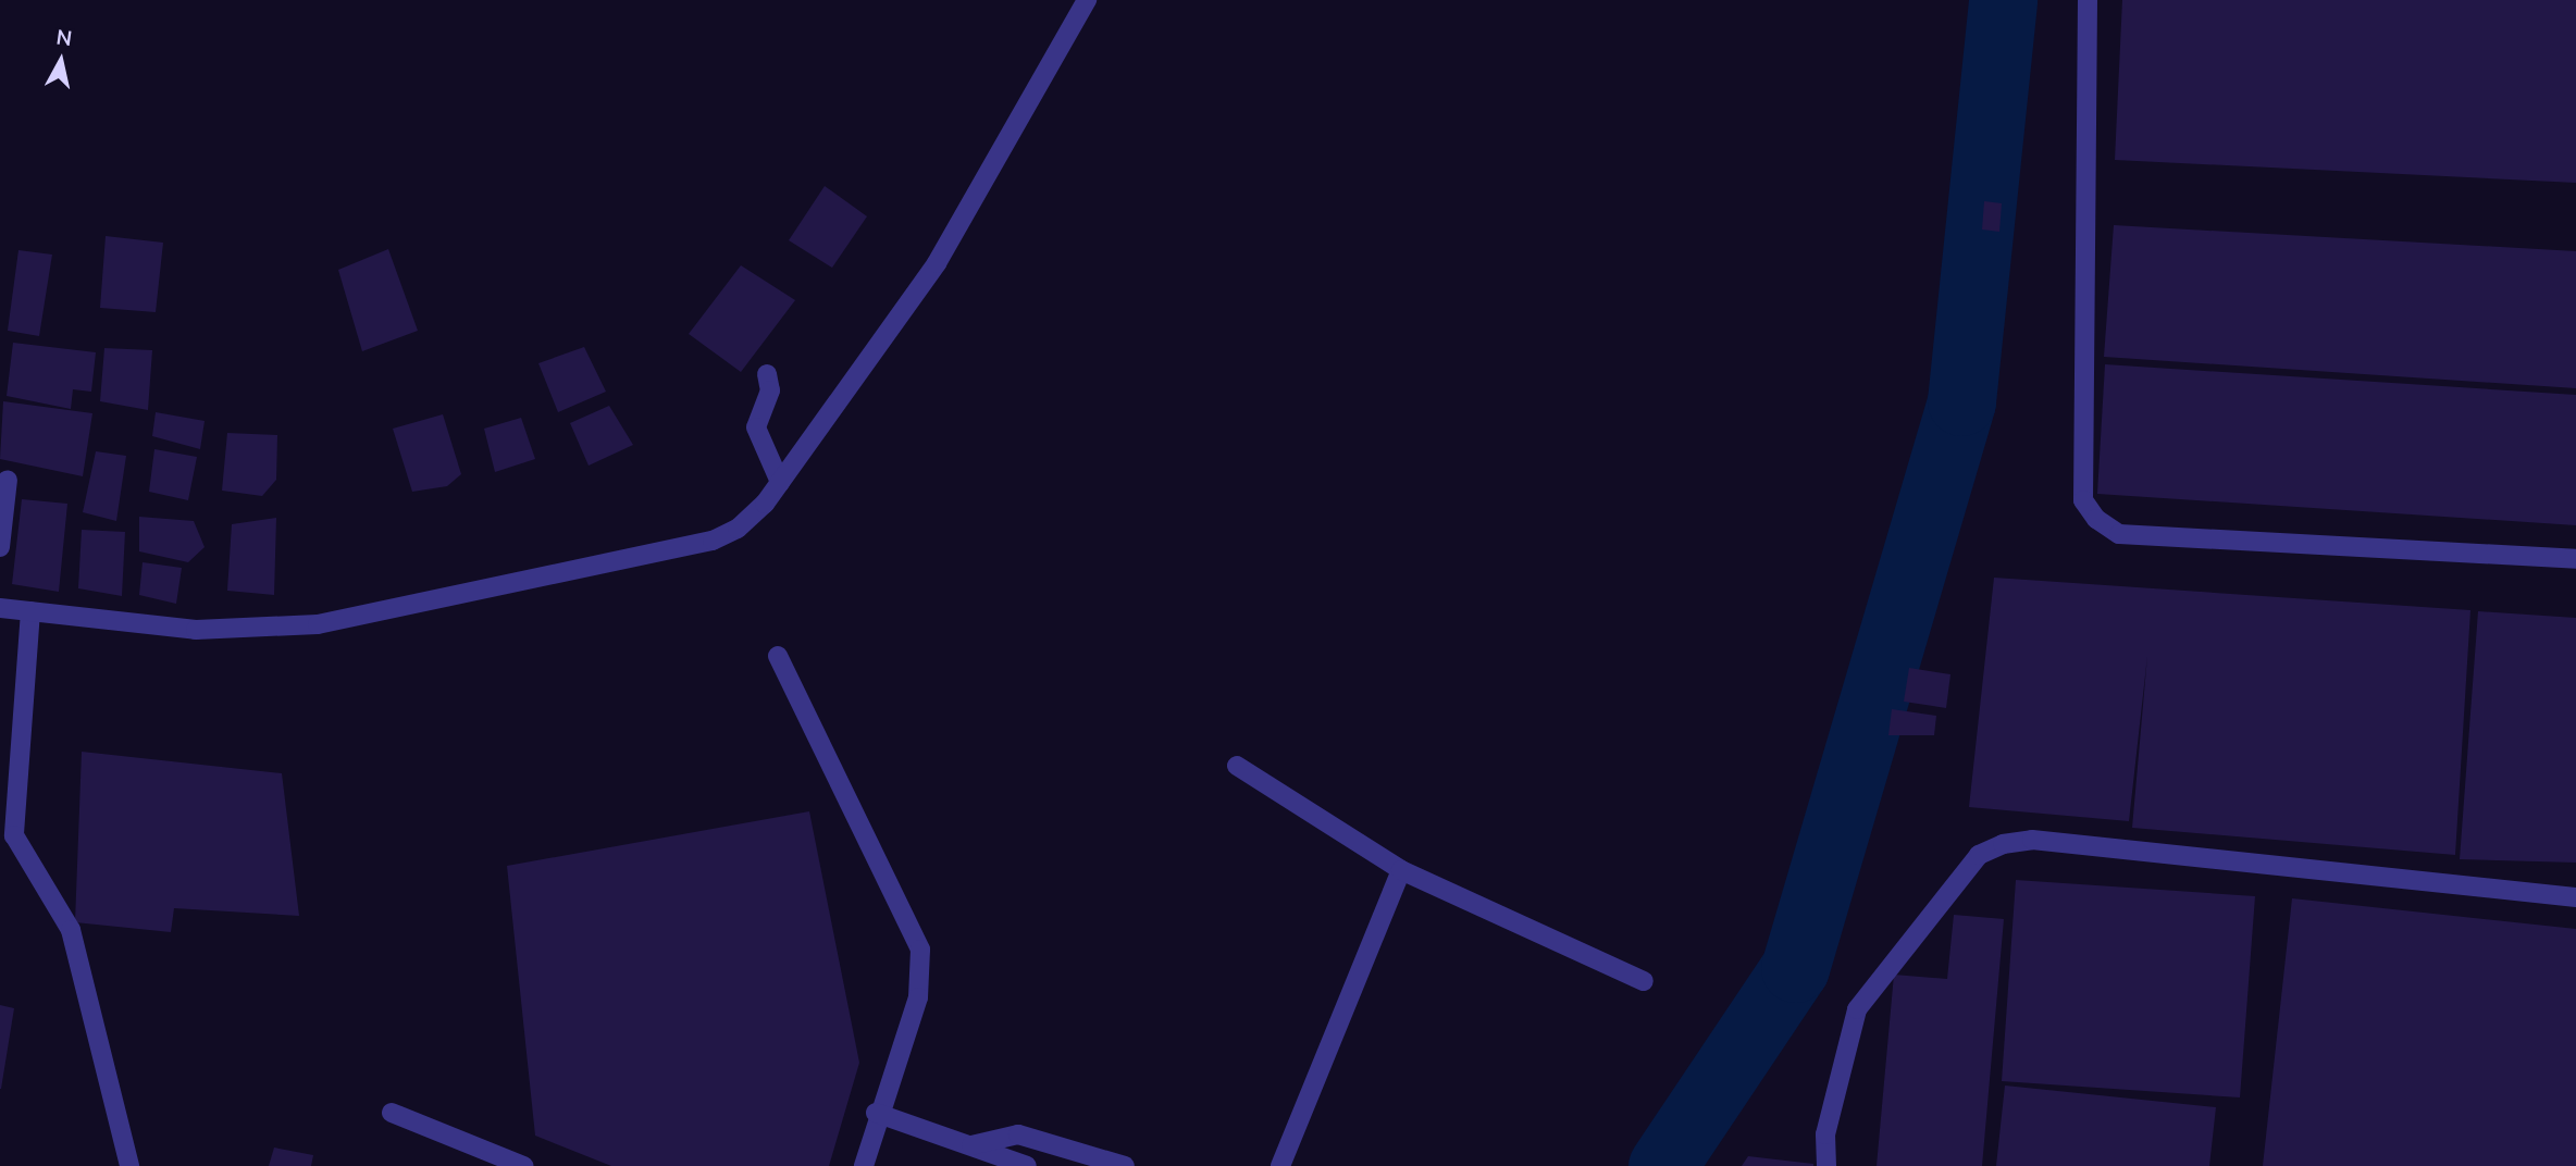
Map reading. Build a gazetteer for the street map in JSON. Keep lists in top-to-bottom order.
{
  "north": "top"
}
